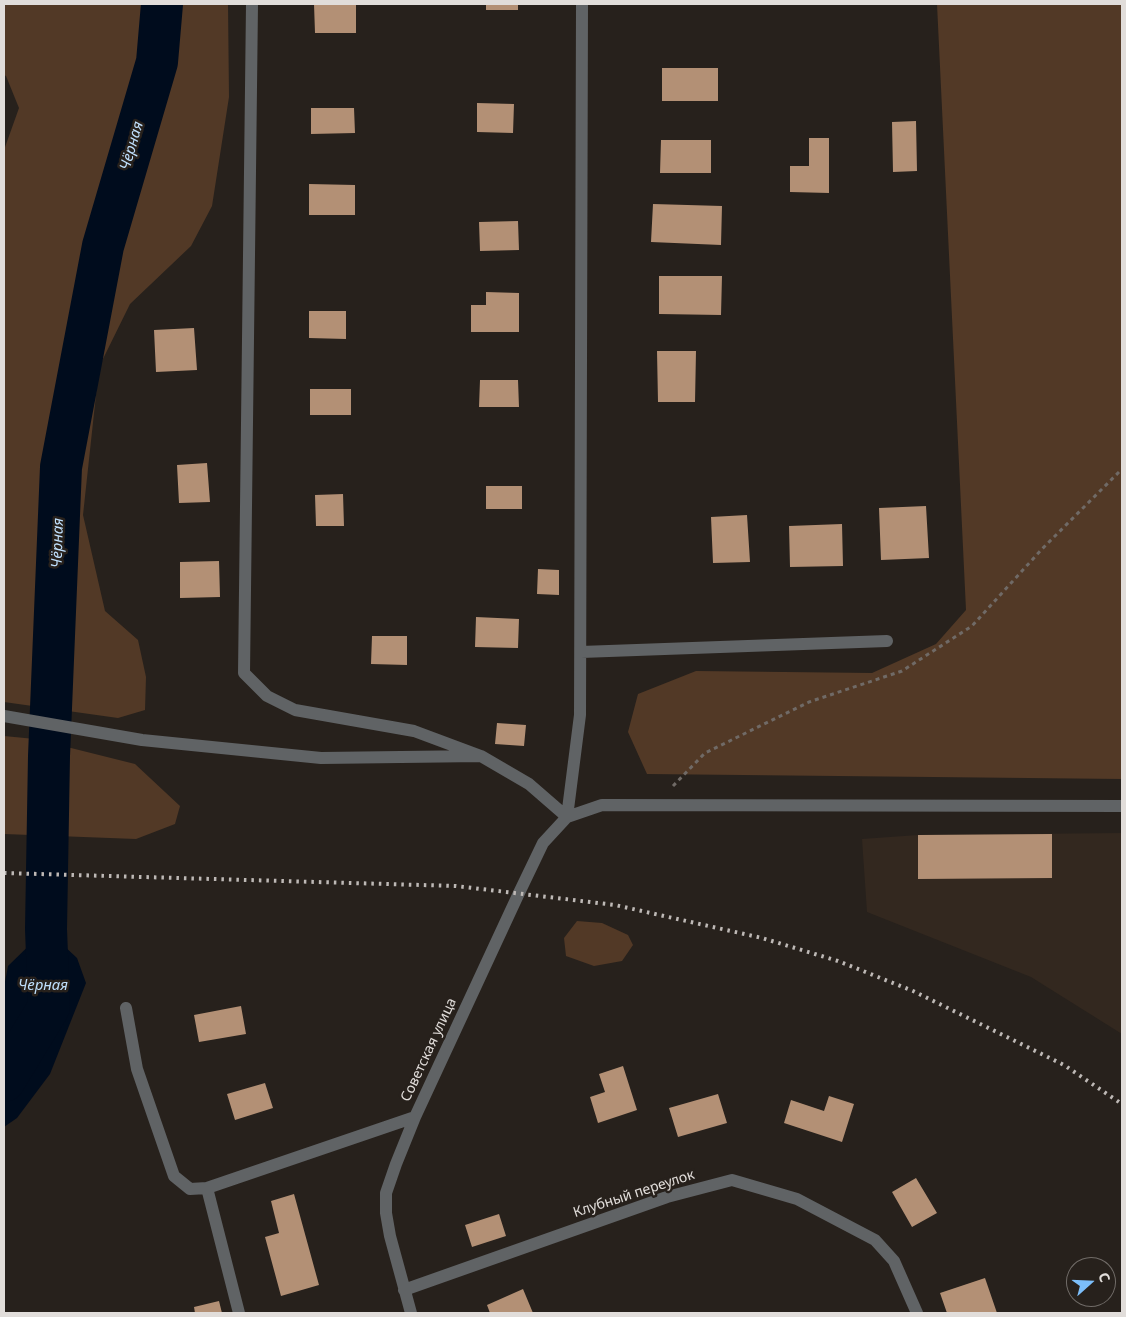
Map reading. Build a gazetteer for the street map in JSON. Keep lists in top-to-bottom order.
{
  "streets": {
    "street": ["Советская улица", "Клубный переулок"]
  },
  "crossings": [
    ["Советская улица", "Клубный переулок"]
  ],
  "water": ["Чёрная"],
  "north": "right"
}
